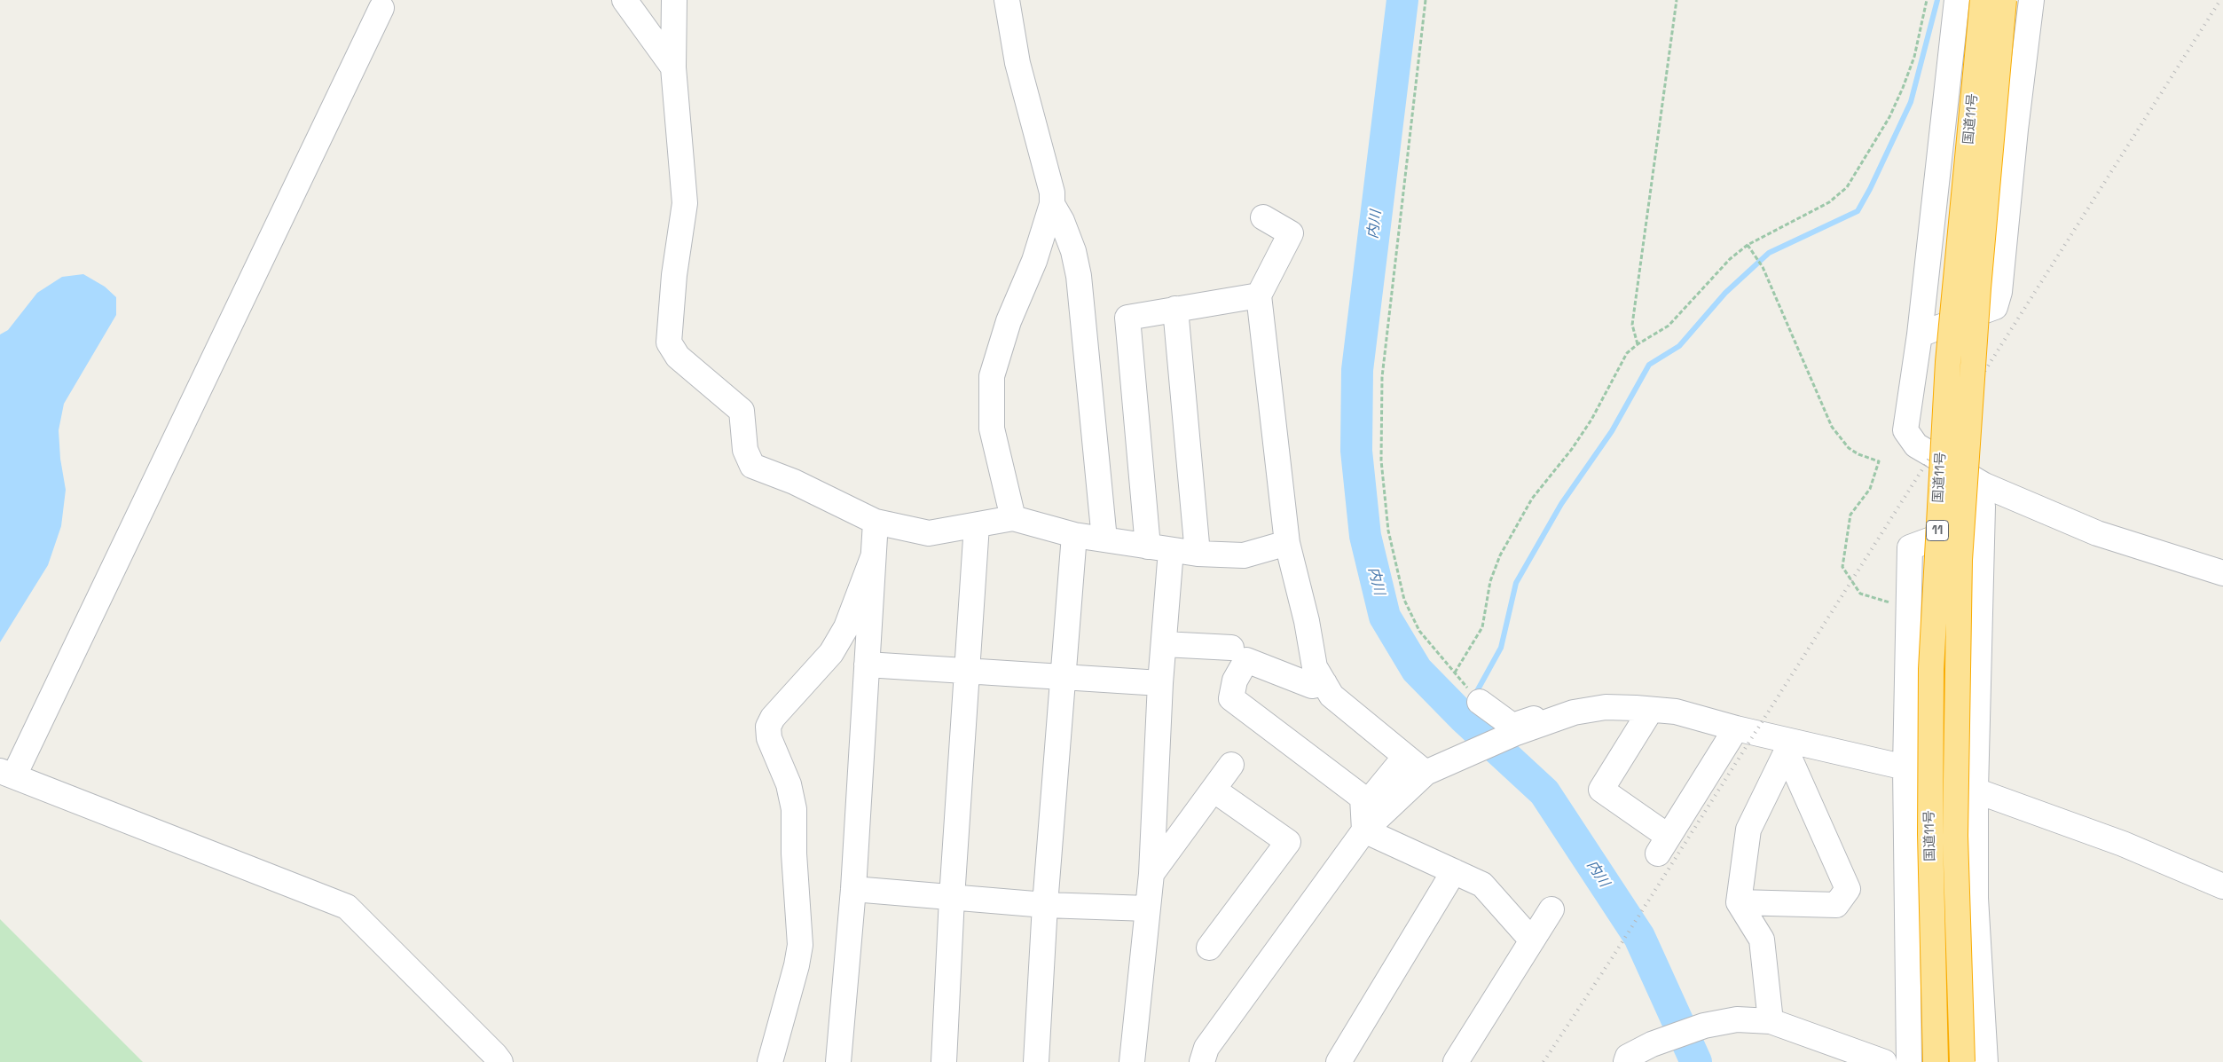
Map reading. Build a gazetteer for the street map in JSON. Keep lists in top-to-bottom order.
{
  "streets": {
    "highway": ["国道11号", "11"]
  },
  "water": ["内川"]
}
